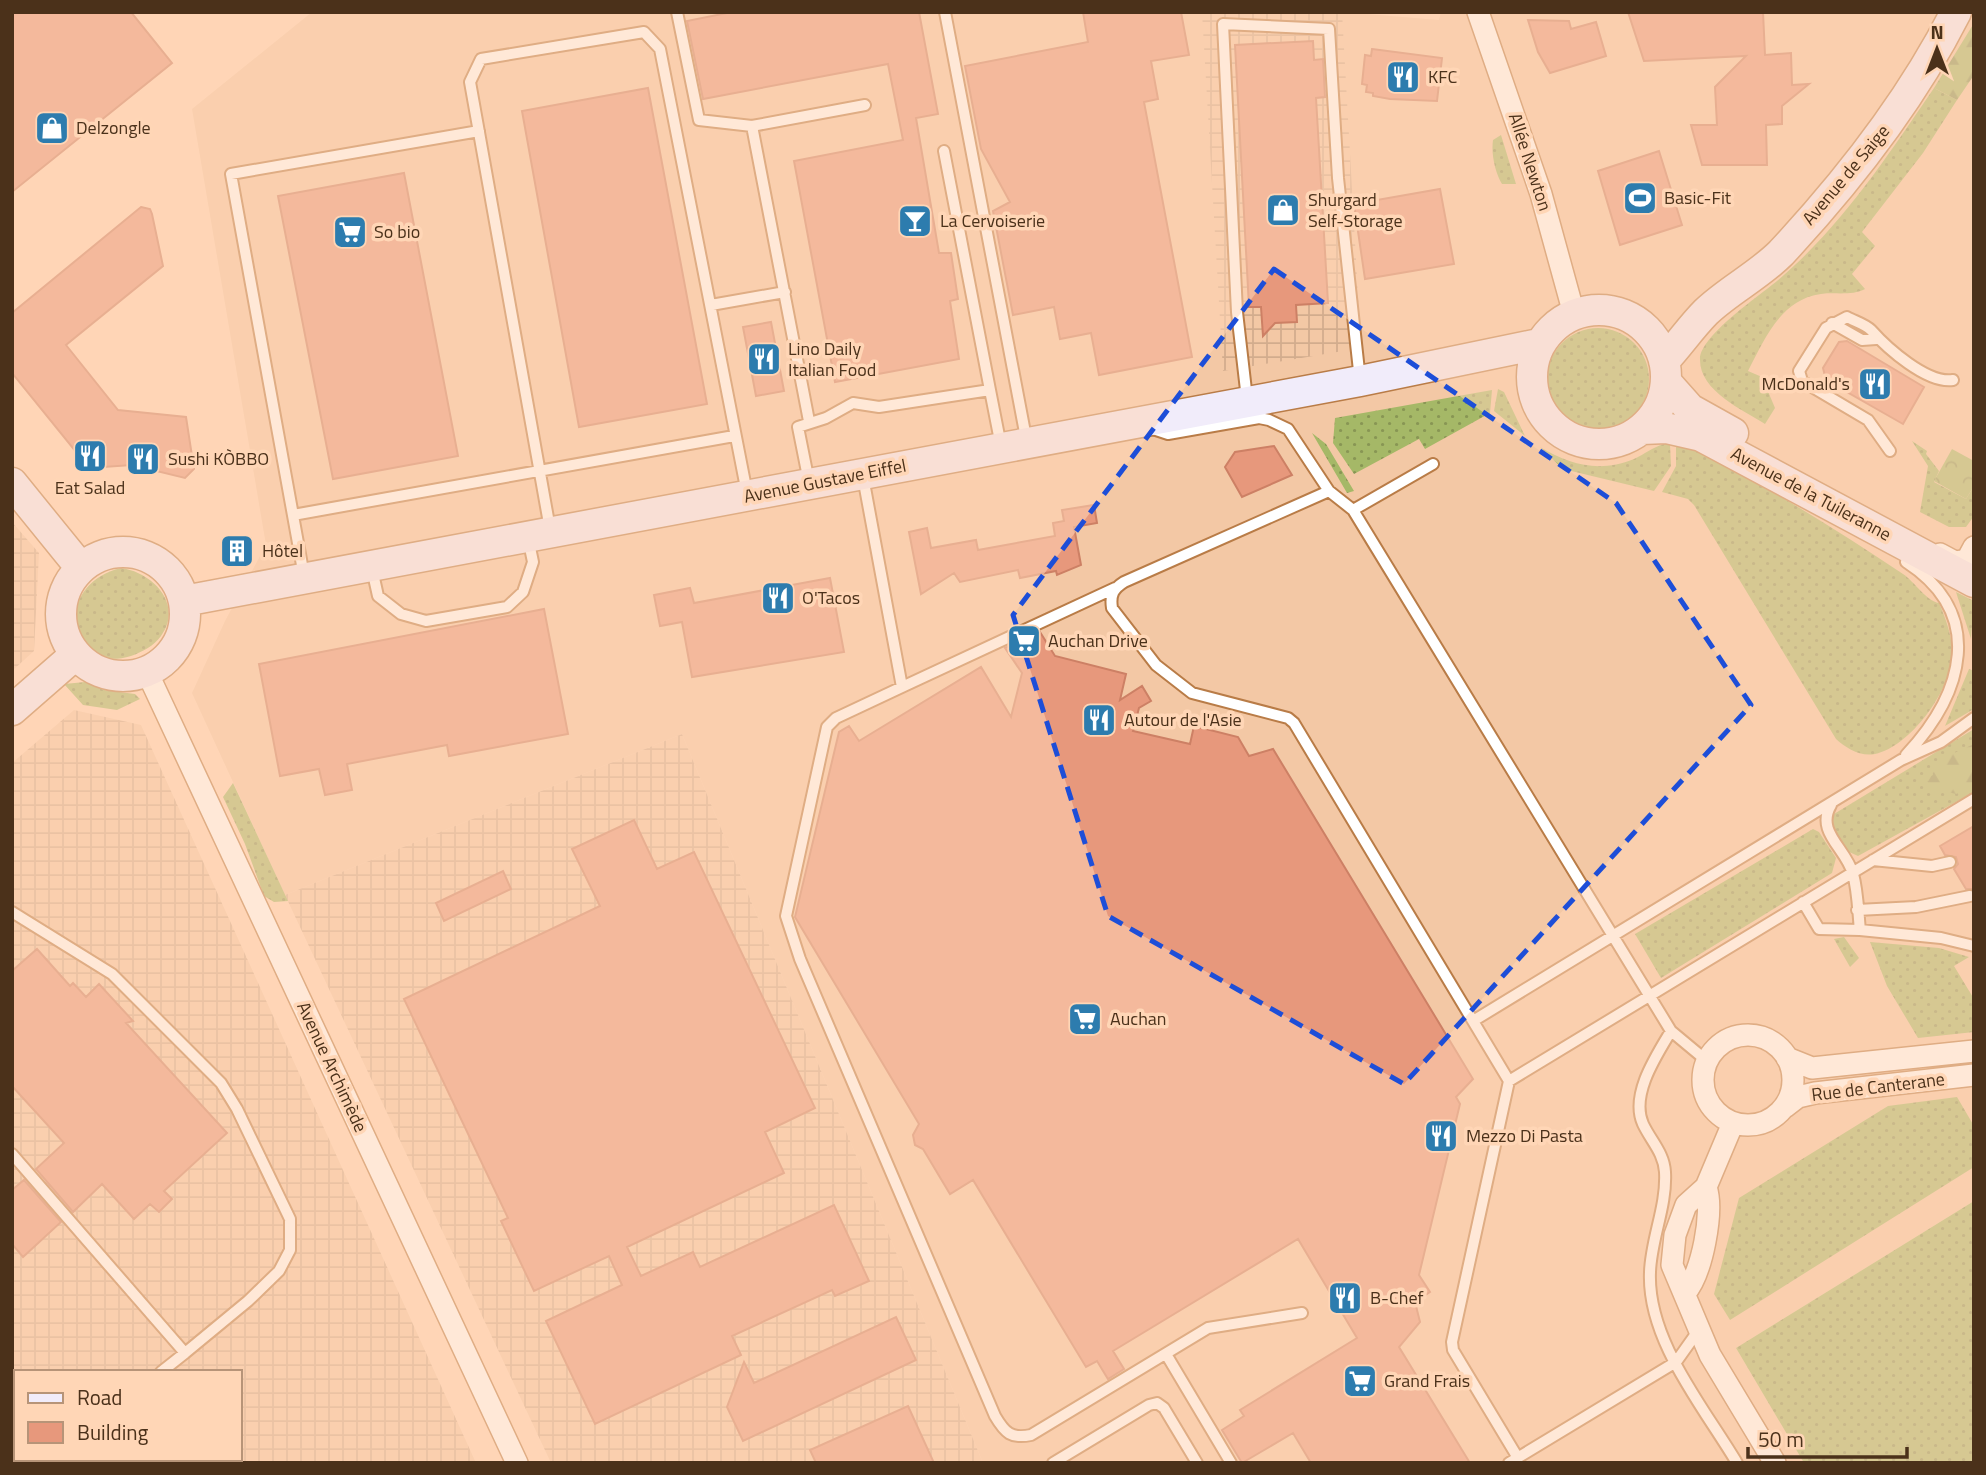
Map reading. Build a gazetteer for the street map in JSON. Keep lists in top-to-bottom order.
{
  "streets": {
    "street": [
      "Allée Newton",
      "Avenue de Saige",
      "Avenue Gustave Eiffel",
      "Avenue de la Tuileranne",
      "Avenue Archimède",
      "Rue de Canterane"
    ]
  },
  "crossings": [
    ["Allée Newton", "Avenue de Saige"],
    ["Allée Newton", "Avenue Gustave Eiffel"],
    ["Allée Newton", "Avenue de la Tuileranne"],
    ["Avenue de Saige", "Avenue Gustave Eiffel"],
    ["Avenue de Saige", "Avenue de la Tuileranne"],
    ["Avenue Gustave Eiffel", "Avenue de la Tuileranne"],
    ["Avenue Gustave Eiffel", "Avenue Archimède"]
  ],
  "places": {
    "restaurant": [
      "KFC",
      "Lino Daily Italian Food",
      "McDonald's",
      "Eat Salad",
      "Sushi KÒBBO",
      "O'Tacos",
      "Autour de l'Asie",
      "Mezzo Di Pasta",
      "B-Chef"
    ],
    "shop": ["Delzongle", "Shurgard Self-Storage"],
    "sports": ["Basic-Fit"],
    "bar": ["La Cervoiserie"],
    "supermarket": [
      "So bio",
      "Auchan Drive",
      "Auchan",
      "Grand Frais"
    ],
    "building": ["Hôtel"]
  },
  "legend": ["Road", "Building"],
  "scale_bar": "50 m",
  "north": "top"
}
